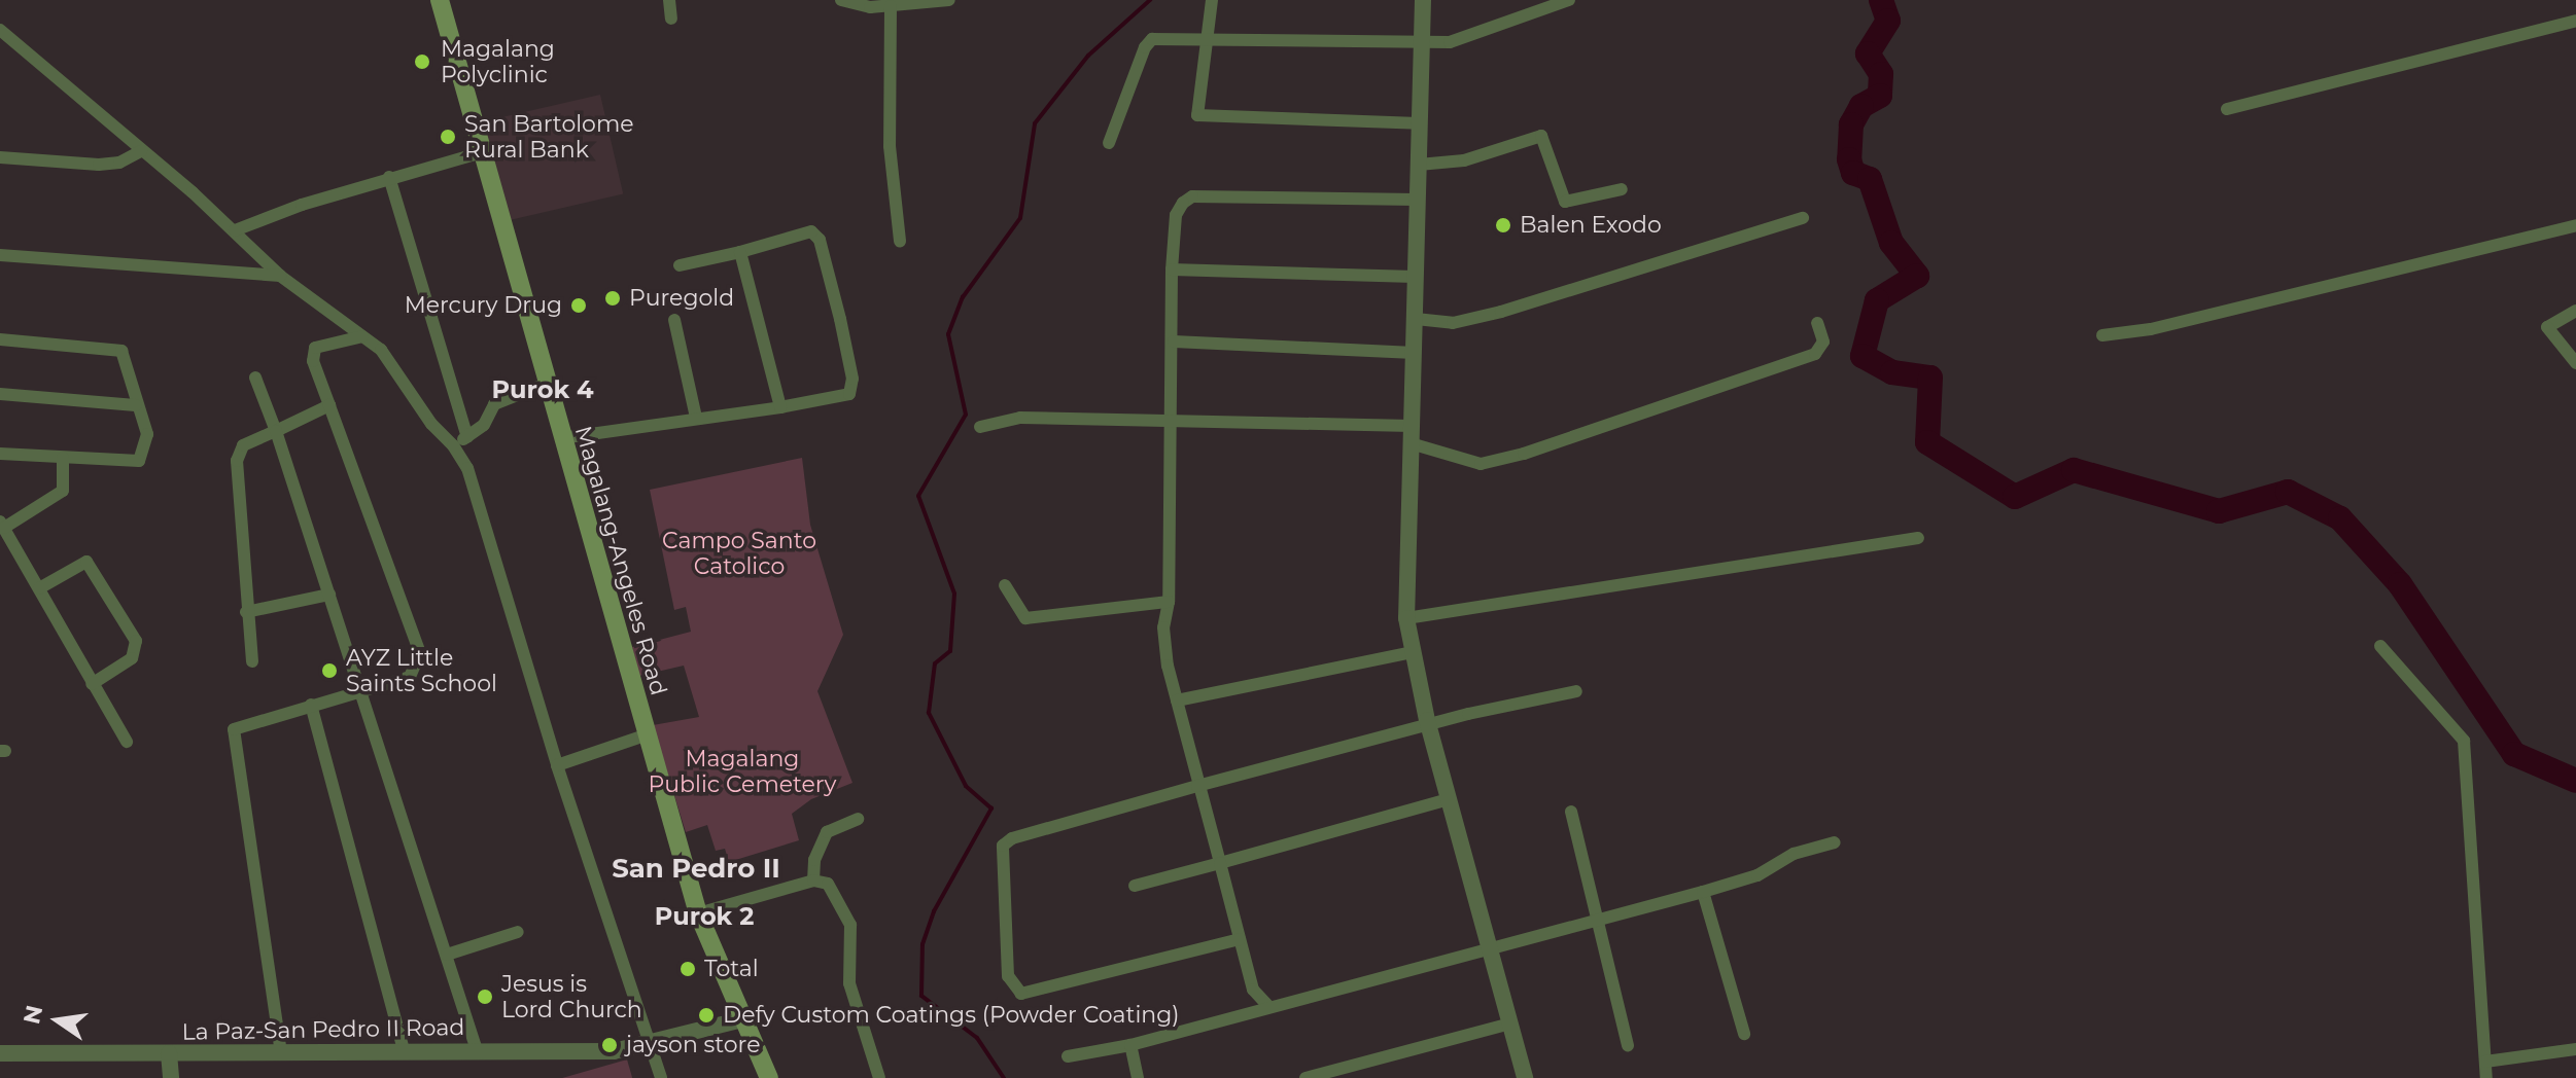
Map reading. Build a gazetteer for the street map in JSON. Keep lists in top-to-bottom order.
{
  "streets": {
    "main road": ["Magalang-Angeles Road"],
    "street": ["La Paz-San Pedro II Road"]
  },
  "crossings": [
    ["Magalang-Angeles Road", "La Paz-San Pedro II Road"]
  ],
  "districts": ["Purok 4", "San Pedro II", "Purok 2"],
  "parks": ["Campo Santo Catolico", "Magalang Public Cemetery"],
  "places": [
    "Magalang Polyclinic",
    "San Bartolome Rural Bank",
    "Balen Exodo",
    "Puregold",
    "Mercury Drug",
    "AYZ Little Saints School",
    "Total",
    "Jesus is Lord Church",
    "Defy Custom Coatings (Powder Coating)",
    "jayson store"
  ],
  "north": "left"
}
